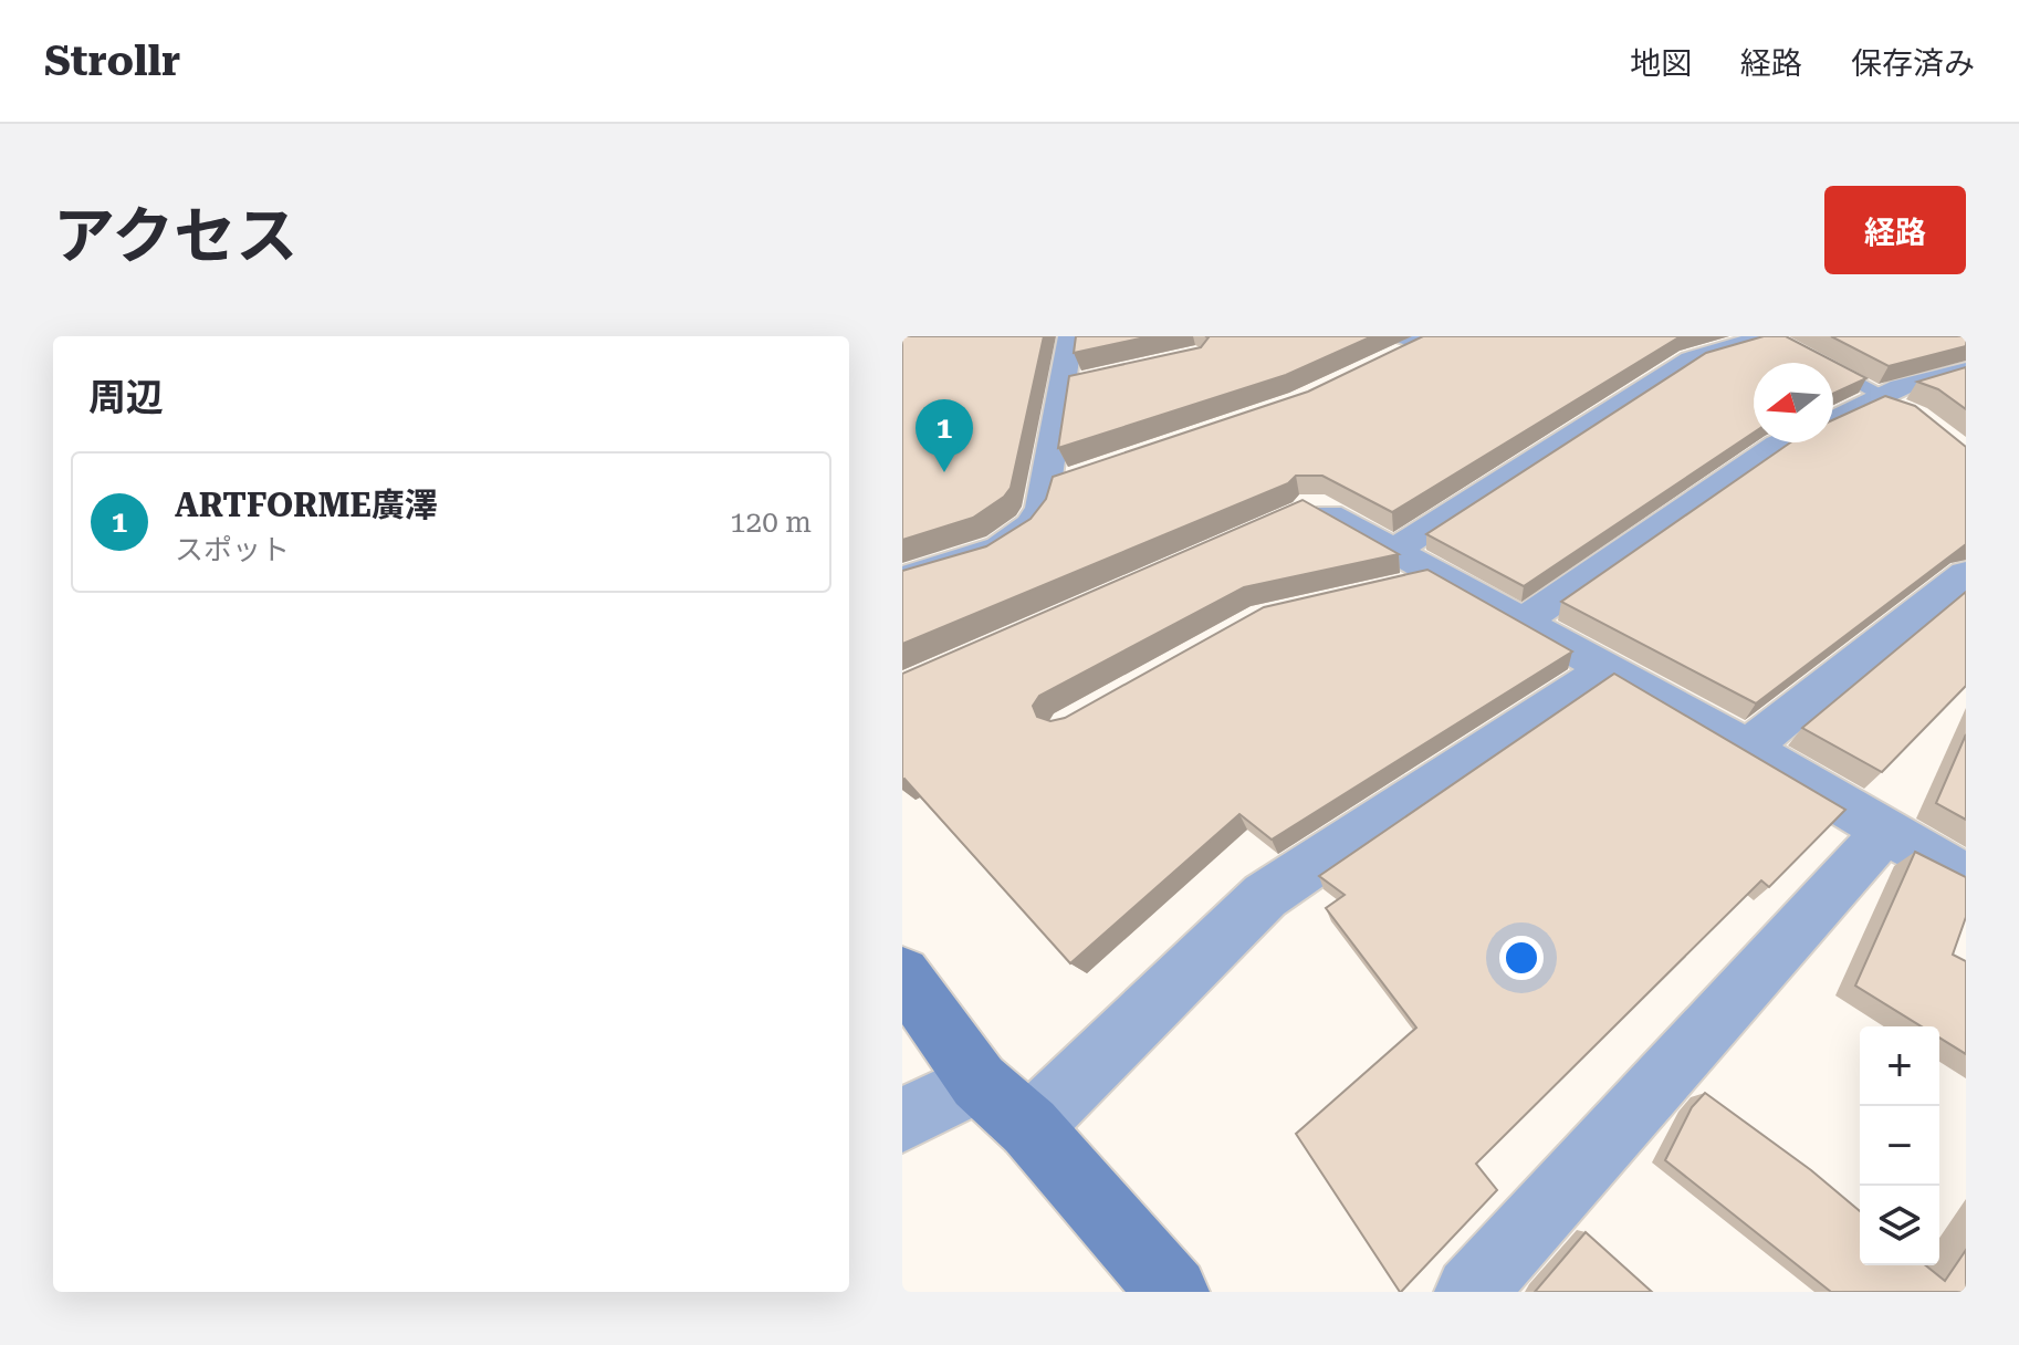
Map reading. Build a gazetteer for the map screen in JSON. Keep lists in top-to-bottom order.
{
  "north": "left",
  "page": {
    "header": "Strollr",
    "nav": ["地図", "経路", "保存済み"],
    "title": "アクセス",
    "buttons": "経路",
    "heading": "周辺",
    "pins": "1",
    "list": [
      {
        "mark": "1",
        "name": "ARTFORME廣澤",
        "note": "スポット",
        "value": "120 m"
      }
    ],
    "map_buttons": ["+", "−"]
  }
}
